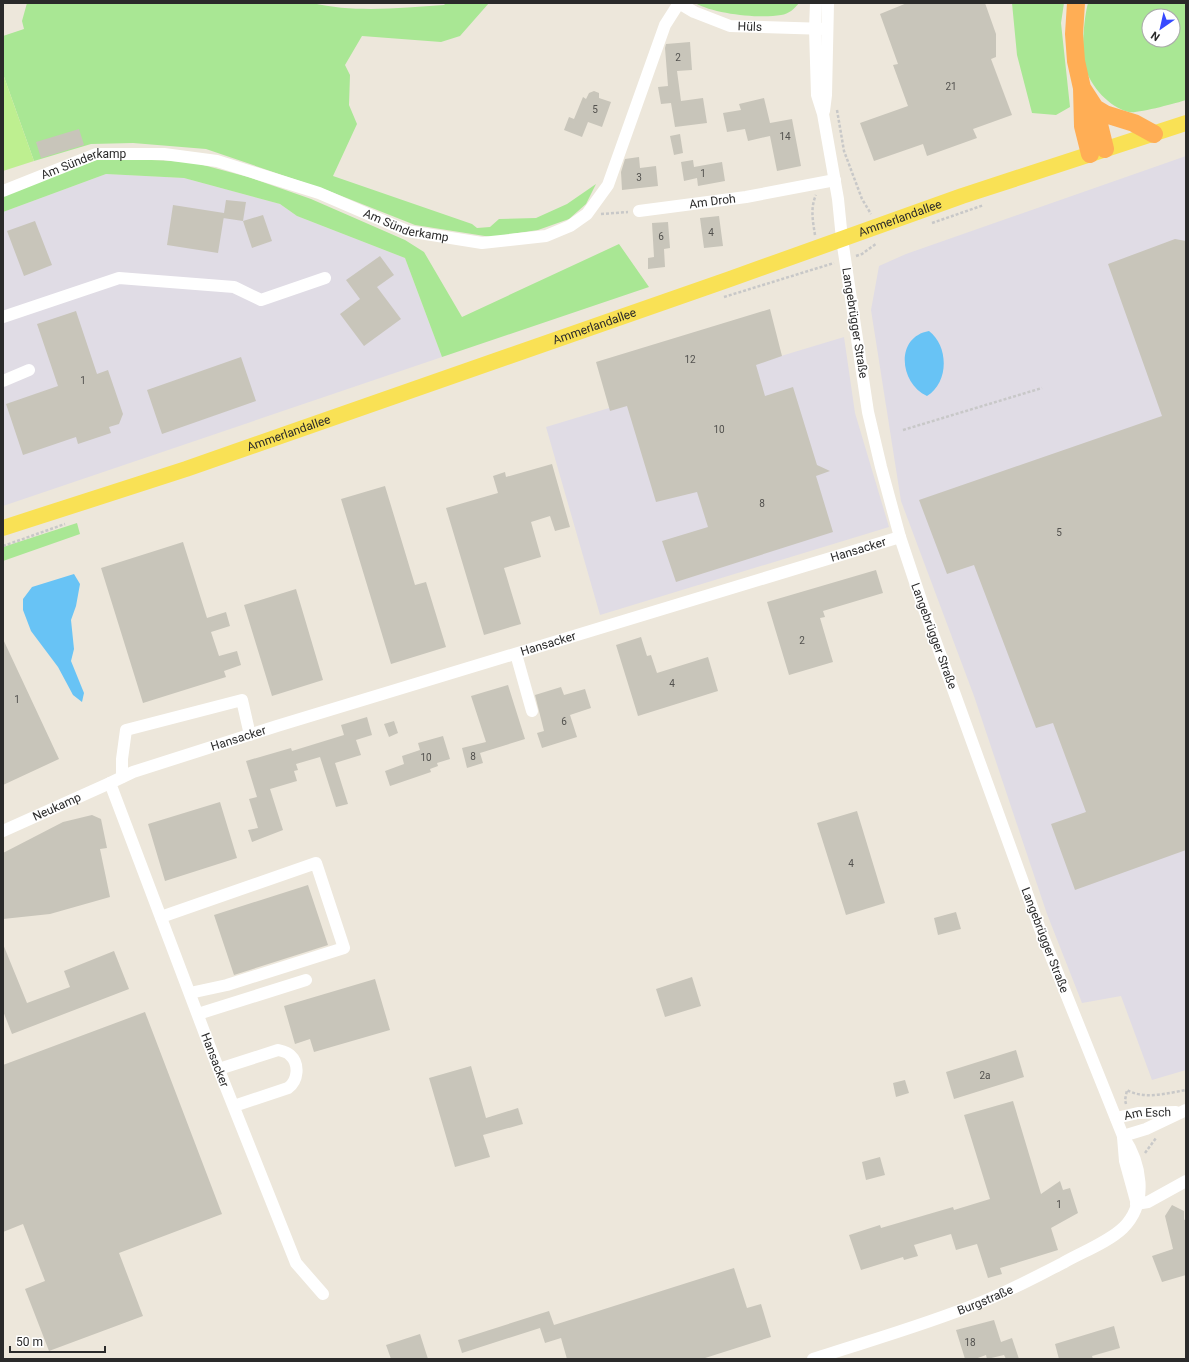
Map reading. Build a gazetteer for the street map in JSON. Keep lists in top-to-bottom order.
{
  "streets": {
    "main road": ["Ammerlandallee"],
    "street": [
      "Hüls",
      "Am Sünderkamp",
      "Am Droh",
      "Langebrügger Straße",
      "Hansacker",
      "Neukamp",
      "Am Esch",
      "Burgstraße"
    ]
  },
  "crossings": [
    ["Hüls", "Am Sünderkamp"],
    ["Hüls", "Langebrügger Straße"],
    ["Am Droh", "Langebrügger Straße"],
    ["Ammerlandallee", "Langebrügger Straße"],
    ["Langebrügger Straße", "Hansacker"],
    ["Langebrügger Straße", "Am Esch"],
    ["Hansacker", "Neukamp"]
  ],
  "house_numbers": [
    "2",
    "21",
    "5",
    "14",
    "1",
    "3",
    "4",
    "6",
    "12",
    "1",
    "10",
    "8",
    "5",
    "2",
    "4",
    "1",
    "6",
    "8",
    "10",
    "4",
    "2a",
    "1",
    "18"
  ],
  "scale_bar": "50 m",
  "north": "bottom left"
}
